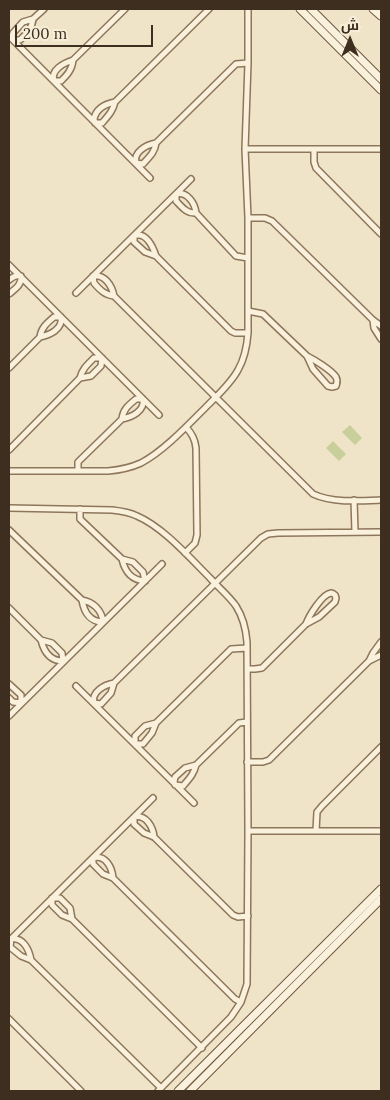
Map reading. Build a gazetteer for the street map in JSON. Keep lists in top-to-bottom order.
{
  "scale_bar": "200 m",
  "north": "top"
}
